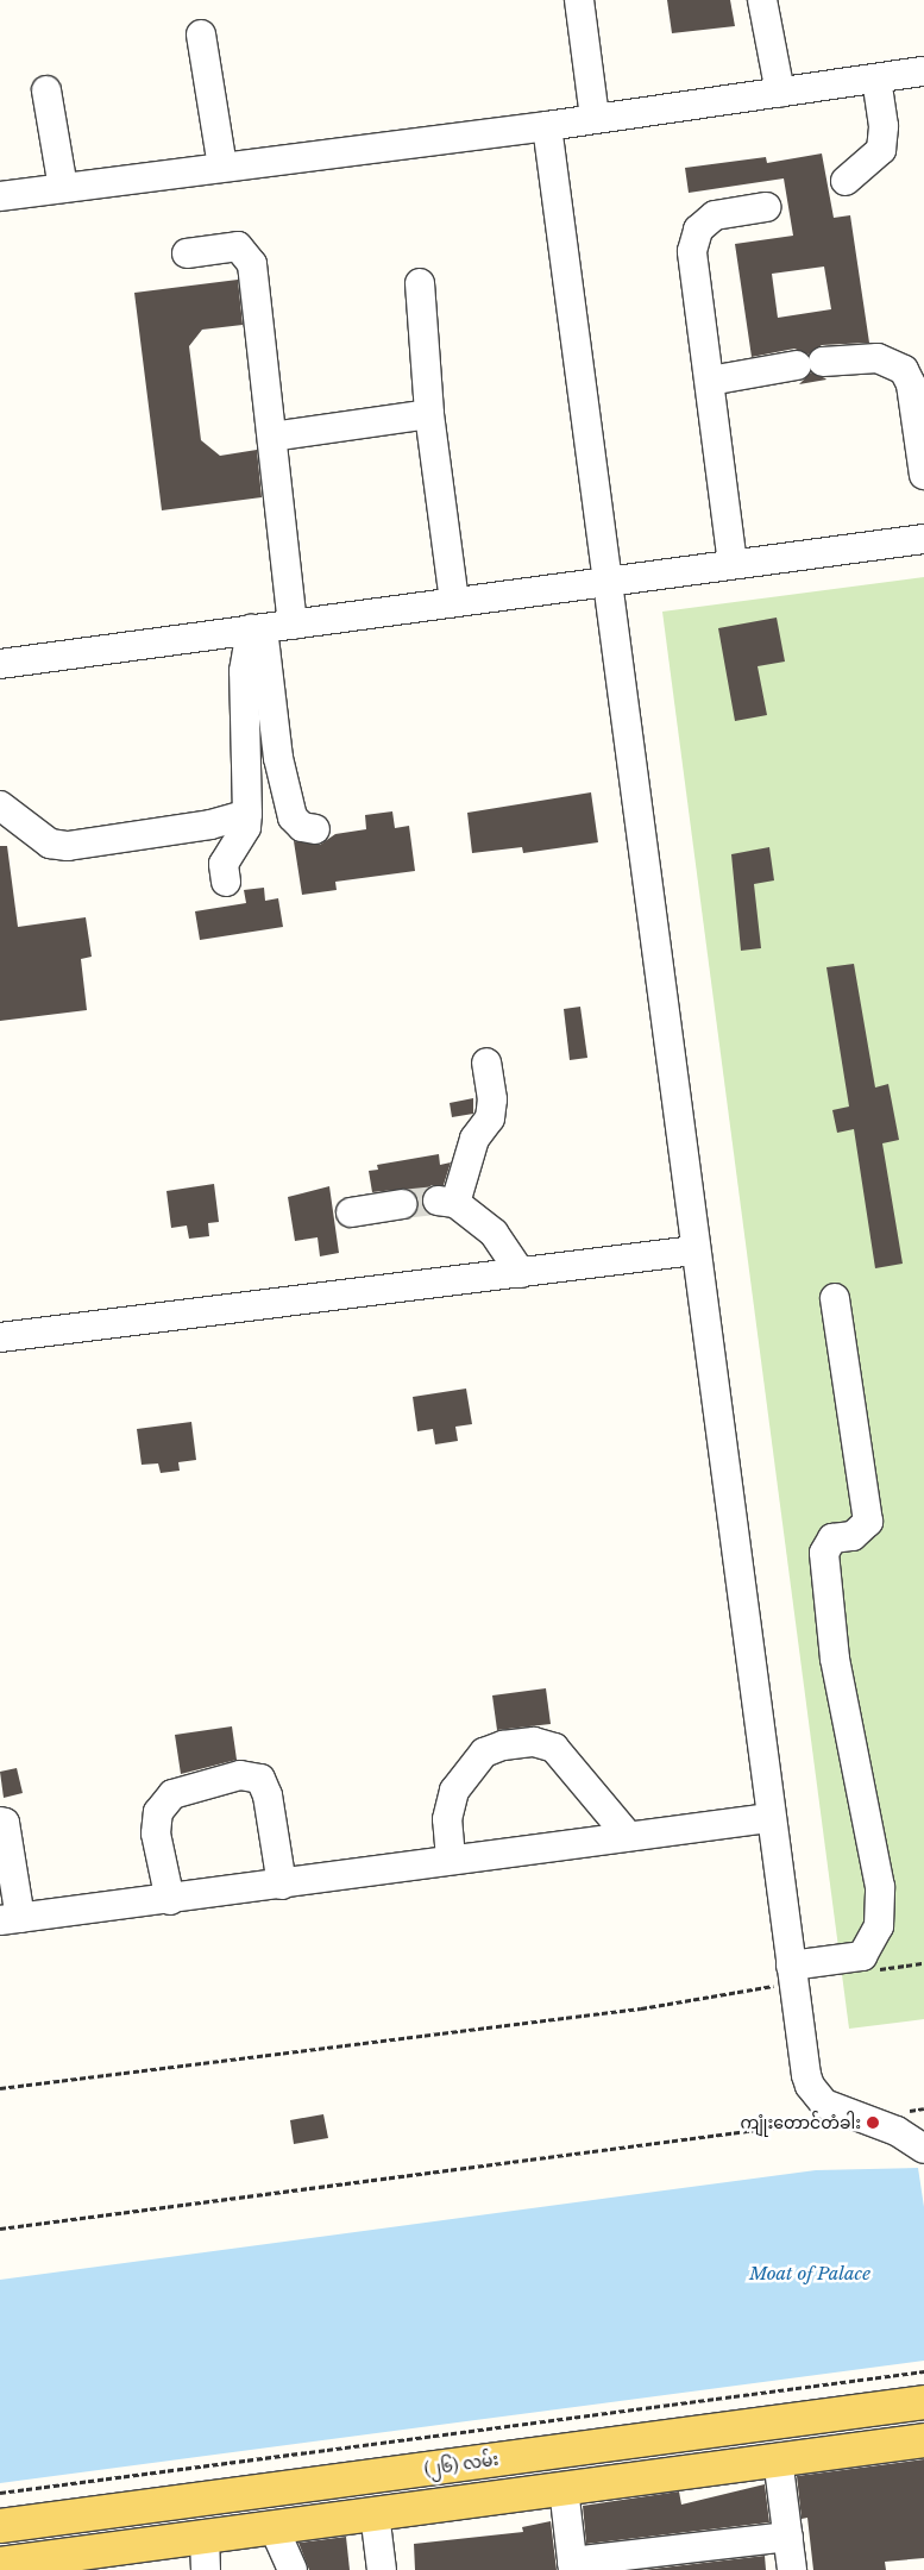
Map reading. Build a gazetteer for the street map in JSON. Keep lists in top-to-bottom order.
{
  "streets": {
    "main road": ["(၂၆) လမ်း"]
  },
  "water": ["Moat of Palace"],
  "places": ["ကျုံးတောင်တံခါး"]
}
